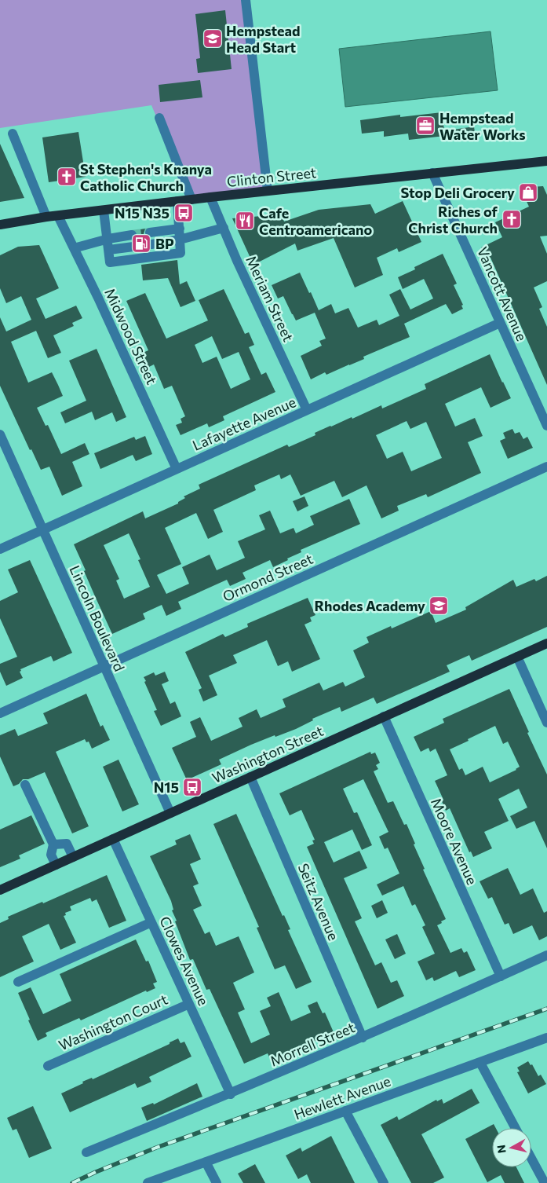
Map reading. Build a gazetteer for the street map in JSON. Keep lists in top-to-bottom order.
{
  "streets": {
    "main road": ["Clinton Street", "Washington Street"],
    "street": [
      "Vancott Avenue",
      "Meriam Street",
      "Midwood Street",
      "Lafayette Avenue",
      "Ormond Street",
      "Lincoln Boulevard",
      "Moore Avenue",
      "Seitz Avenue",
      "Clowes Avenue",
      "Washington Court",
      "Morrell Street",
      "Hewlett Avenue"
    ]
  },
  "crossings": [
    ["Clinton Street", "Vancott Avenue"],
    ["Clinton Street", "Meriam Street"],
    ["Clinton Street", "Midwood Street"],
    ["Vancott Avenue", "Lafayette Avenue"],
    ["Meriam Street", "Lafayette Avenue"],
    ["Midwood Street", "Lafayette Avenue"],
    ["Lafayette Avenue", "Lincoln Boulevard"],
    ["Ormond Street", "Lincoln Boulevard"],
    ["Lincoln Boulevard", "Washington Street"],
    ["Washington Street", "Moore Avenue"],
    ["Washington Street", "Seitz Avenue"],
    ["Washington Street", "Clowes Avenue"],
    ["Moore Avenue", "Morrell Street"],
    ["Seitz Avenue", "Morrell Street"],
    ["Clowes Avenue", "Washington Court"],
    ["Clowes Avenue", "Morrell Street"]
  ],
  "places": {
    "school or university": ["Hempstead Head Start", "Rhodes Academy"],
    "office": ["Hempstead Water Works"],
    "church": ["St Stephen's Knanya Catholic Church", "Riches of Christ Church"],
    "shop": ["Stop Deli Grocery"],
    "bus stop": ["N15 N35", "N15"],
    "restaurant": ["Cafe Centroamericano"],
    "fuel station": ["BP"]
  },
  "north": "left"
}
